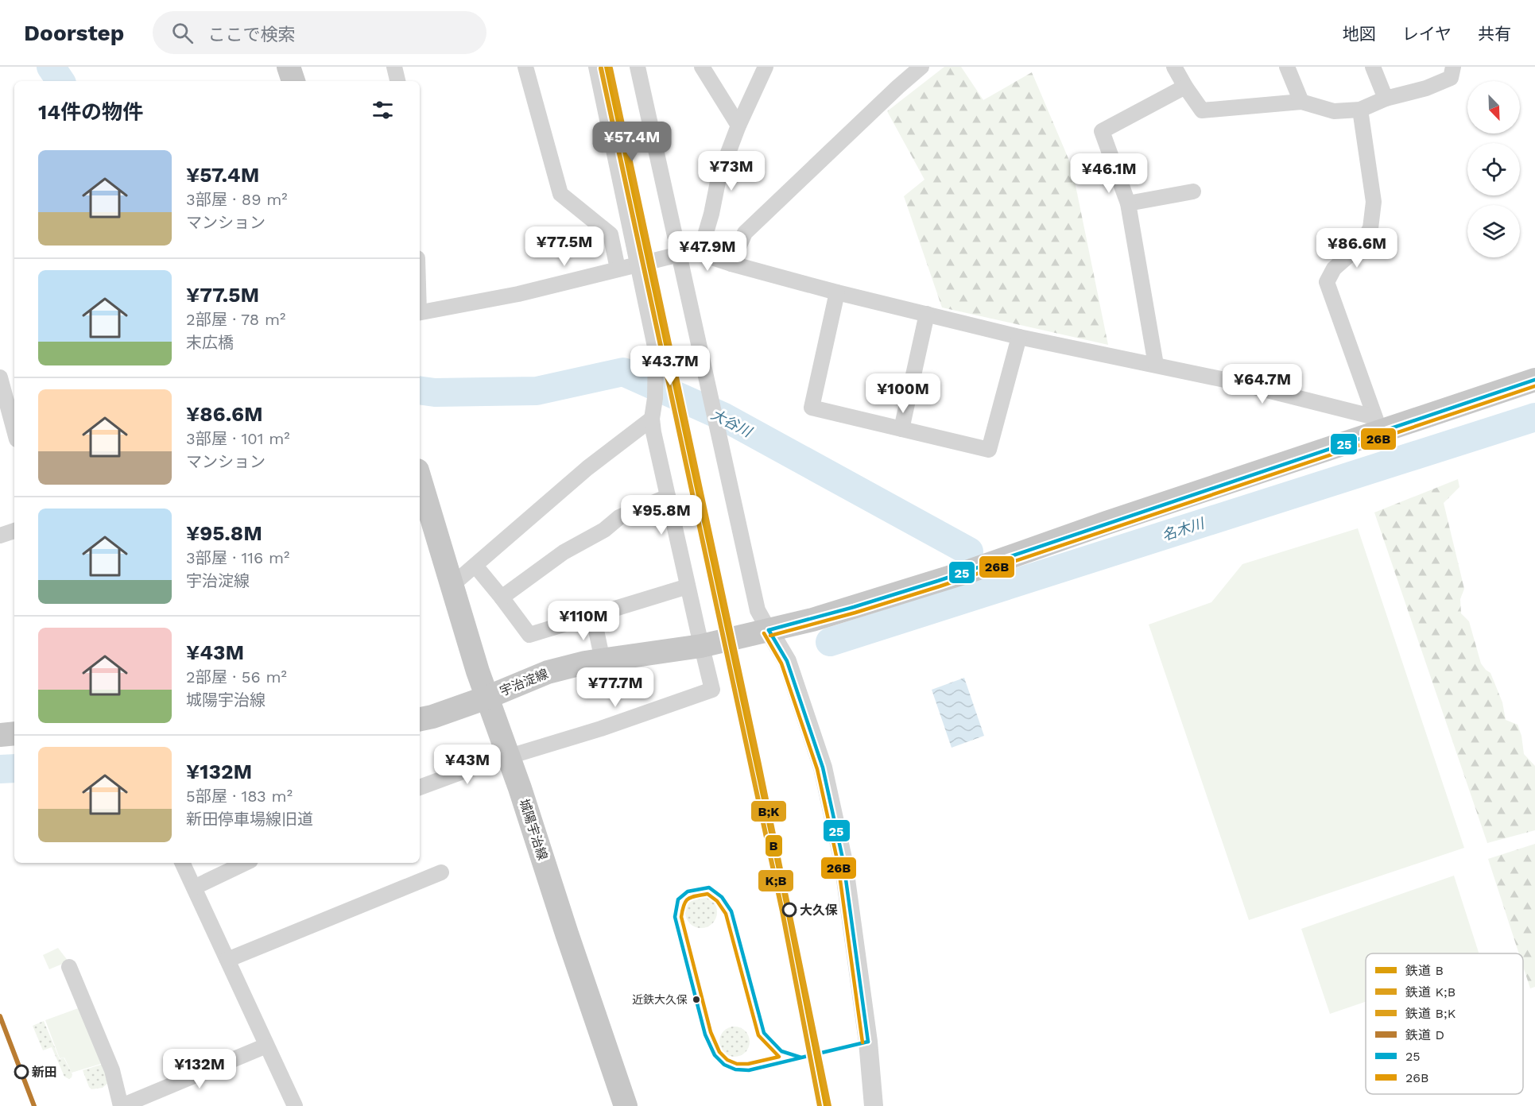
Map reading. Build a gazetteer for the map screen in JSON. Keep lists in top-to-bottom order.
{
  "streets": {
    "main road": ["宇治淀線", "城陽宇治線"]
  },
  "crossings": [
    ["宇治淀線", "城陽宇治線"]
  ],
  "water": ["大谷川", "名木川"],
  "places": ["大久保", "近鉄大久保", "新田"],
  "lines": [
    "rail line B",
    "rail line K;B",
    "rail line B;K",
    "transit line 25",
    "transit line 26B",
    "rail line D"
  ],
  "legend": [
    "鉄道 B",
    "鉄道 K;B",
    "鉄道 B;K",
    "鉄道 D",
    "25",
    "26B"
  ],
  "north": "bottom right",
  "page": {
    "header": "Doorstep",
    "search": "ここで検索",
    "nav": ["地図", "レイヤ", "共有"],
    "heading": "14件の物件",
    "price": [
      "¥57.4M",
      "¥73M",
      "¥46.1M",
      "¥77.5M",
      "¥86.6M",
      "¥47.9M",
      "¥43.7M",
      "¥64.7M",
      "¥100M",
      "¥95.8M",
      "¥110M",
      "¥77.7M",
      "¥43M",
      "¥132M"
    ],
    "list": [
      {
        "name": "¥57.4M",
        "note": "3部屋 · 89 m² · マンション"
      },
      {
        "name": "¥77.5M",
        "note": "2部屋 · 78 m² · 末広橋"
      },
      {
        "name": "¥86.6M",
        "note": "3部屋 · 101 m² · マンション"
      },
      {
        "name": "¥95.8M",
        "note": "3部屋 · 116 m² · 宇治淀線"
      },
      {
        "name": "¥43M",
        "note": "2部屋 · 56 m² · 城陽宇治線"
      },
      {
        "name": "¥132M",
        "note": "5部屋 · 183 m² · 新田停車場線旧道"
      }
    ]
  }
}
